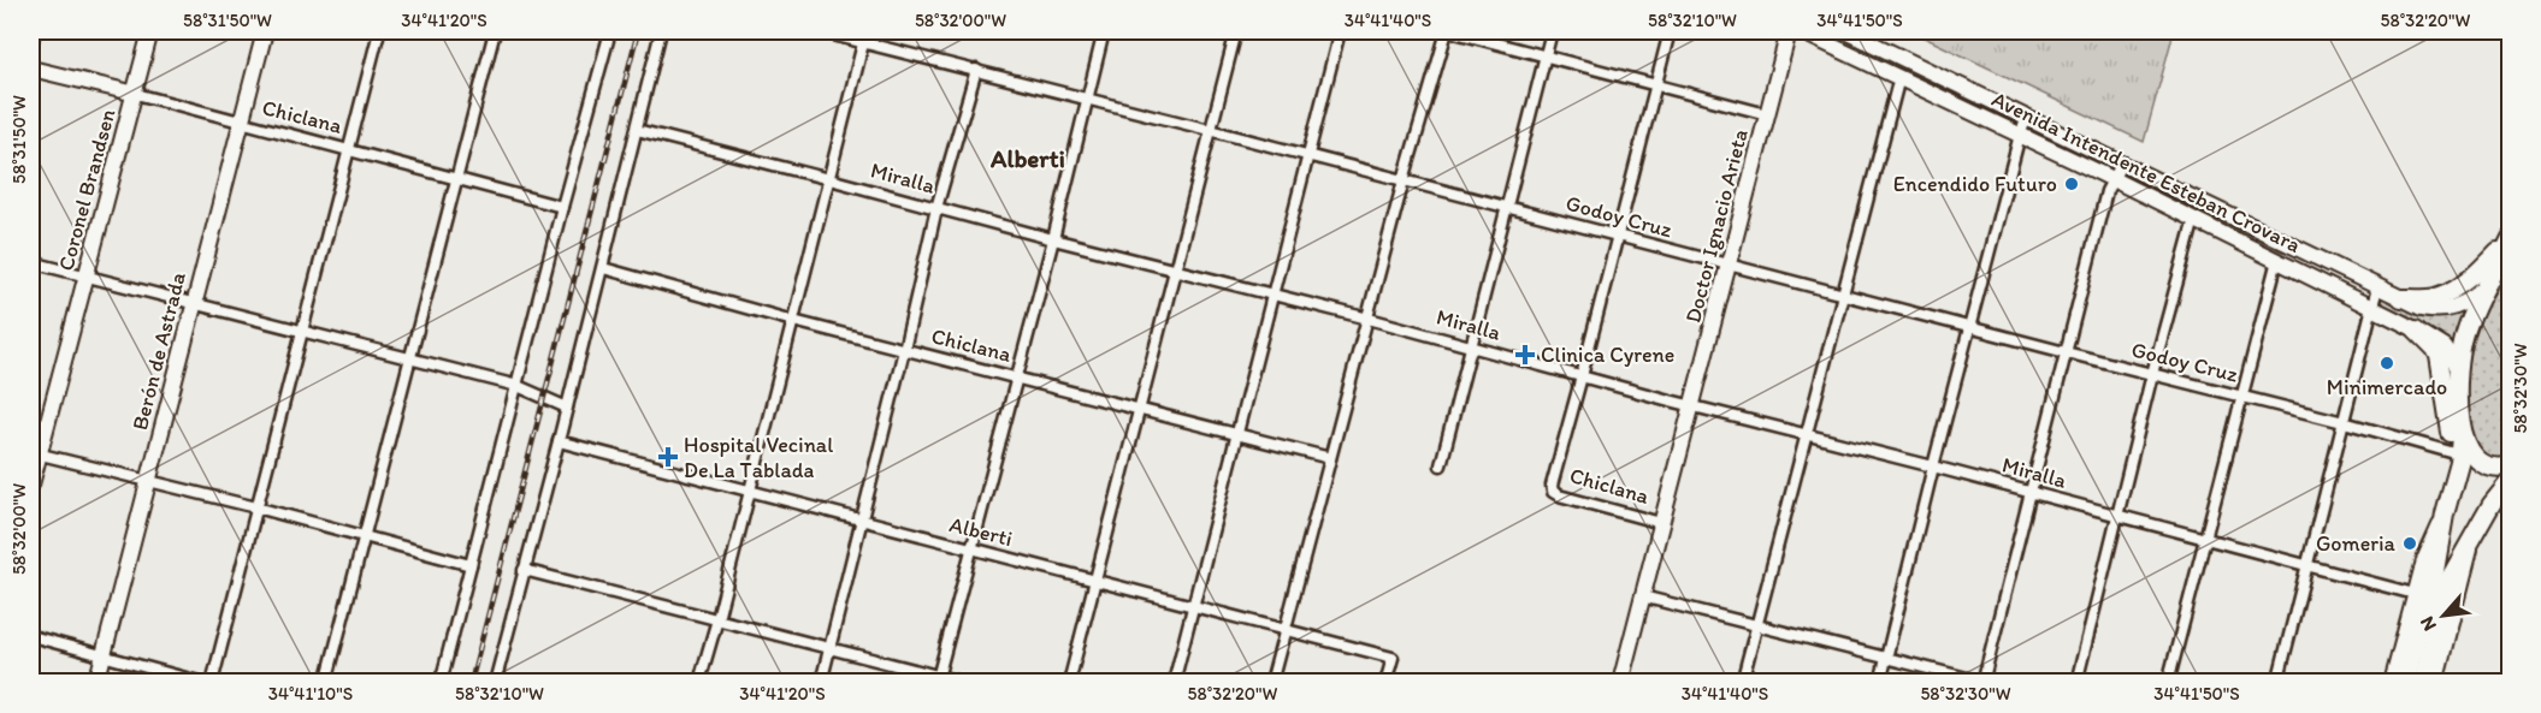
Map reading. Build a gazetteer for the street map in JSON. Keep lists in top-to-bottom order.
{
  "streets": {
    "street": [
      "Chiclana",
      "Avenida Intendente Esteban Crovara",
      "Miralla",
      "Coronel Brandsen",
      "Godoy Cruz",
      "Doctor Ignacio Arieta",
      "Berón de Astrada",
      "Alberti"
    ]
  },
  "crossings": [
    ["Chiclana", "Miralla"],
    ["Chiclana", "Coronel Brandsen"],
    ["Chiclana", "Doctor Ignacio Arieta"],
    ["Chiclana", "Berón de Astrada"],
    ["Miralla", "Doctor Ignacio Arieta"],
    ["Godoy Cruz", "Doctor Ignacio Arieta"]
  ],
  "districts": ["Alberti"],
  "places": {
    "other": ["Encendido Futuro", "Minimercado", "Gomeria"],
    "health": ["Clinica Cyrene", "Hospital Vecinal De La Tablada"]
  },
  "north": "bottom left",
  "coordinates": [
    "58°31'50\"W",
    "34°41'20\"S",
    "58°32'00\"W",
    "34°41'40\"S",
    "58°32'10\"W",
    "34°41'50\"S",
    "58°32'20\"W",
    "58°32'30\"W",
    "34°41'10\"S"
  ]
}
